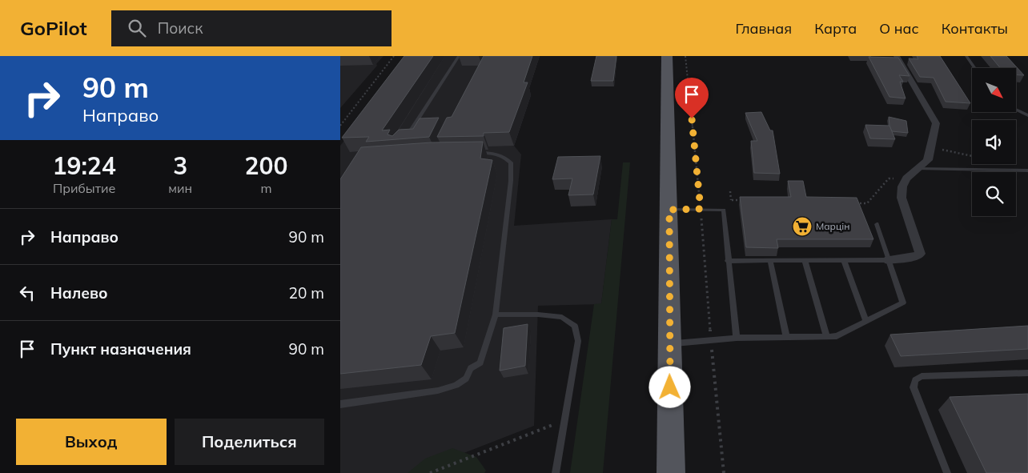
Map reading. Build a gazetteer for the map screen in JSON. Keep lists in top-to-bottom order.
{
  "places": {
    "supermarket": ["Марцін"]
  },
  "north": "bottom right",
  "page": {
    "header": "GoPilot",
    "search": "Поиск",
    "nav": [
      "Главная",
      "Карта",
      "О нас",
      "Контакты"
    ],
    "turn": ["90 m", "Направо"],
    "eta": [
      "19:24",
      "Прибытие",
      "3",
      "мин",
      "200",
      "m"
    ],
    "list": [
      {
        "name": "Направо",
        "value": "90 m"
      },
      {
        "name": "Налево",
        "value": "20 m"
      },
      {
        "name": "Пункт назначения",
        "value": "90 m"
      }
    ],
    "buttons": ["Выход", "Поделиться"]
  }
}
